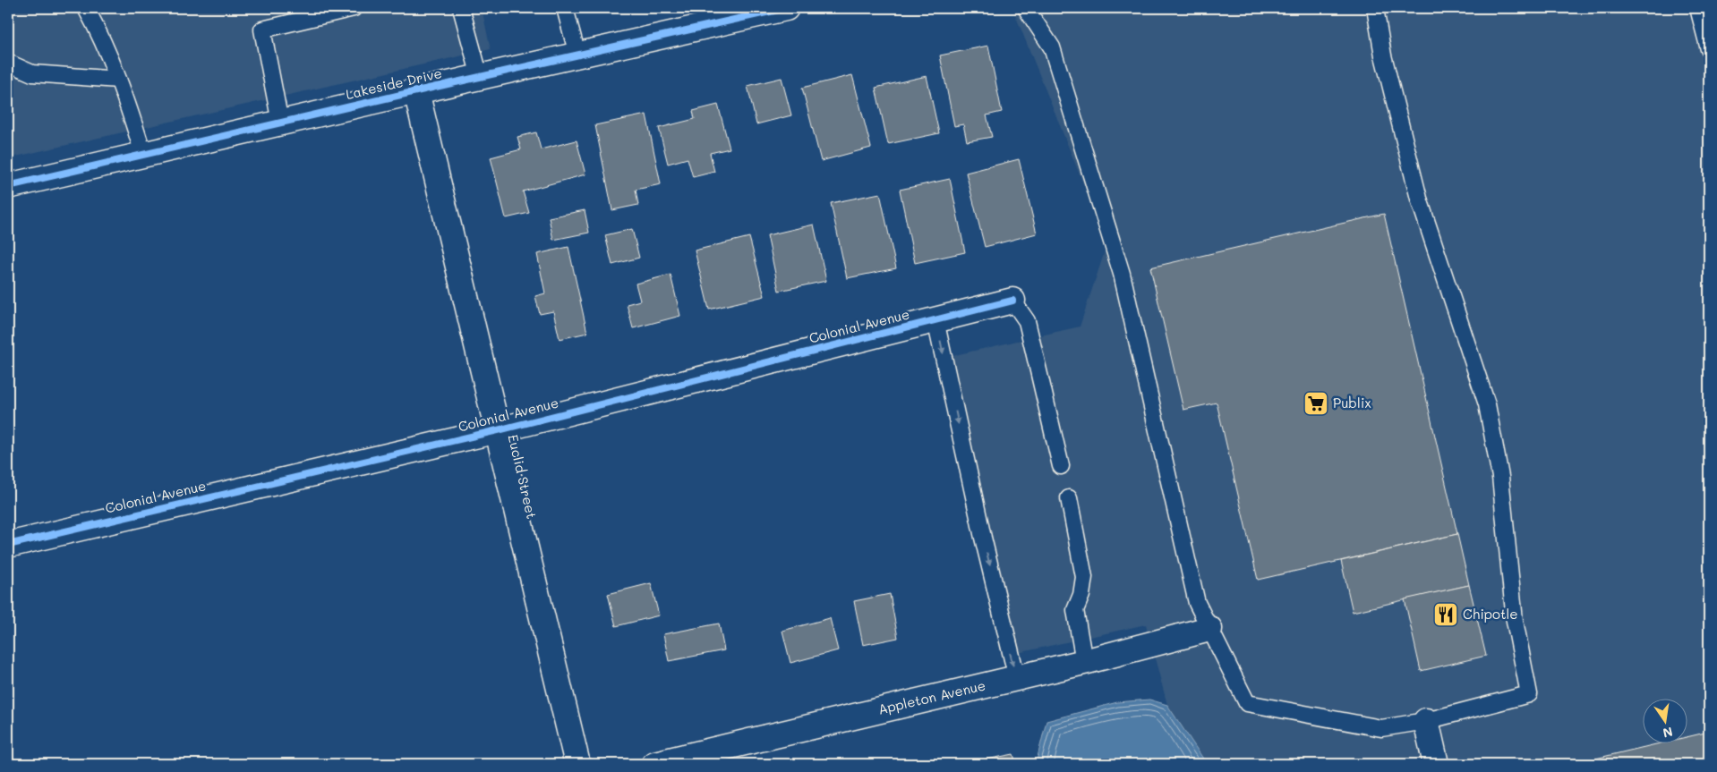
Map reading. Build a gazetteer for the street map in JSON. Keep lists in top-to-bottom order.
{
  "streets": {
    "street": [
      "Lakeside Drive",
      "Colonial Avenue",
      "Euclid Street",
      "Appleton Avenue"
    ]
  },
  "crossings": [
    ["Lakeside Drive", "Euclid Street"],
    ["Colonial Avenue", "Euclid Street"]
  ],
  "places": {
    "supermarket": ["Publix"],
    "restaurant": ["Chipotle"]
  },
  "north": "bottom"
}
